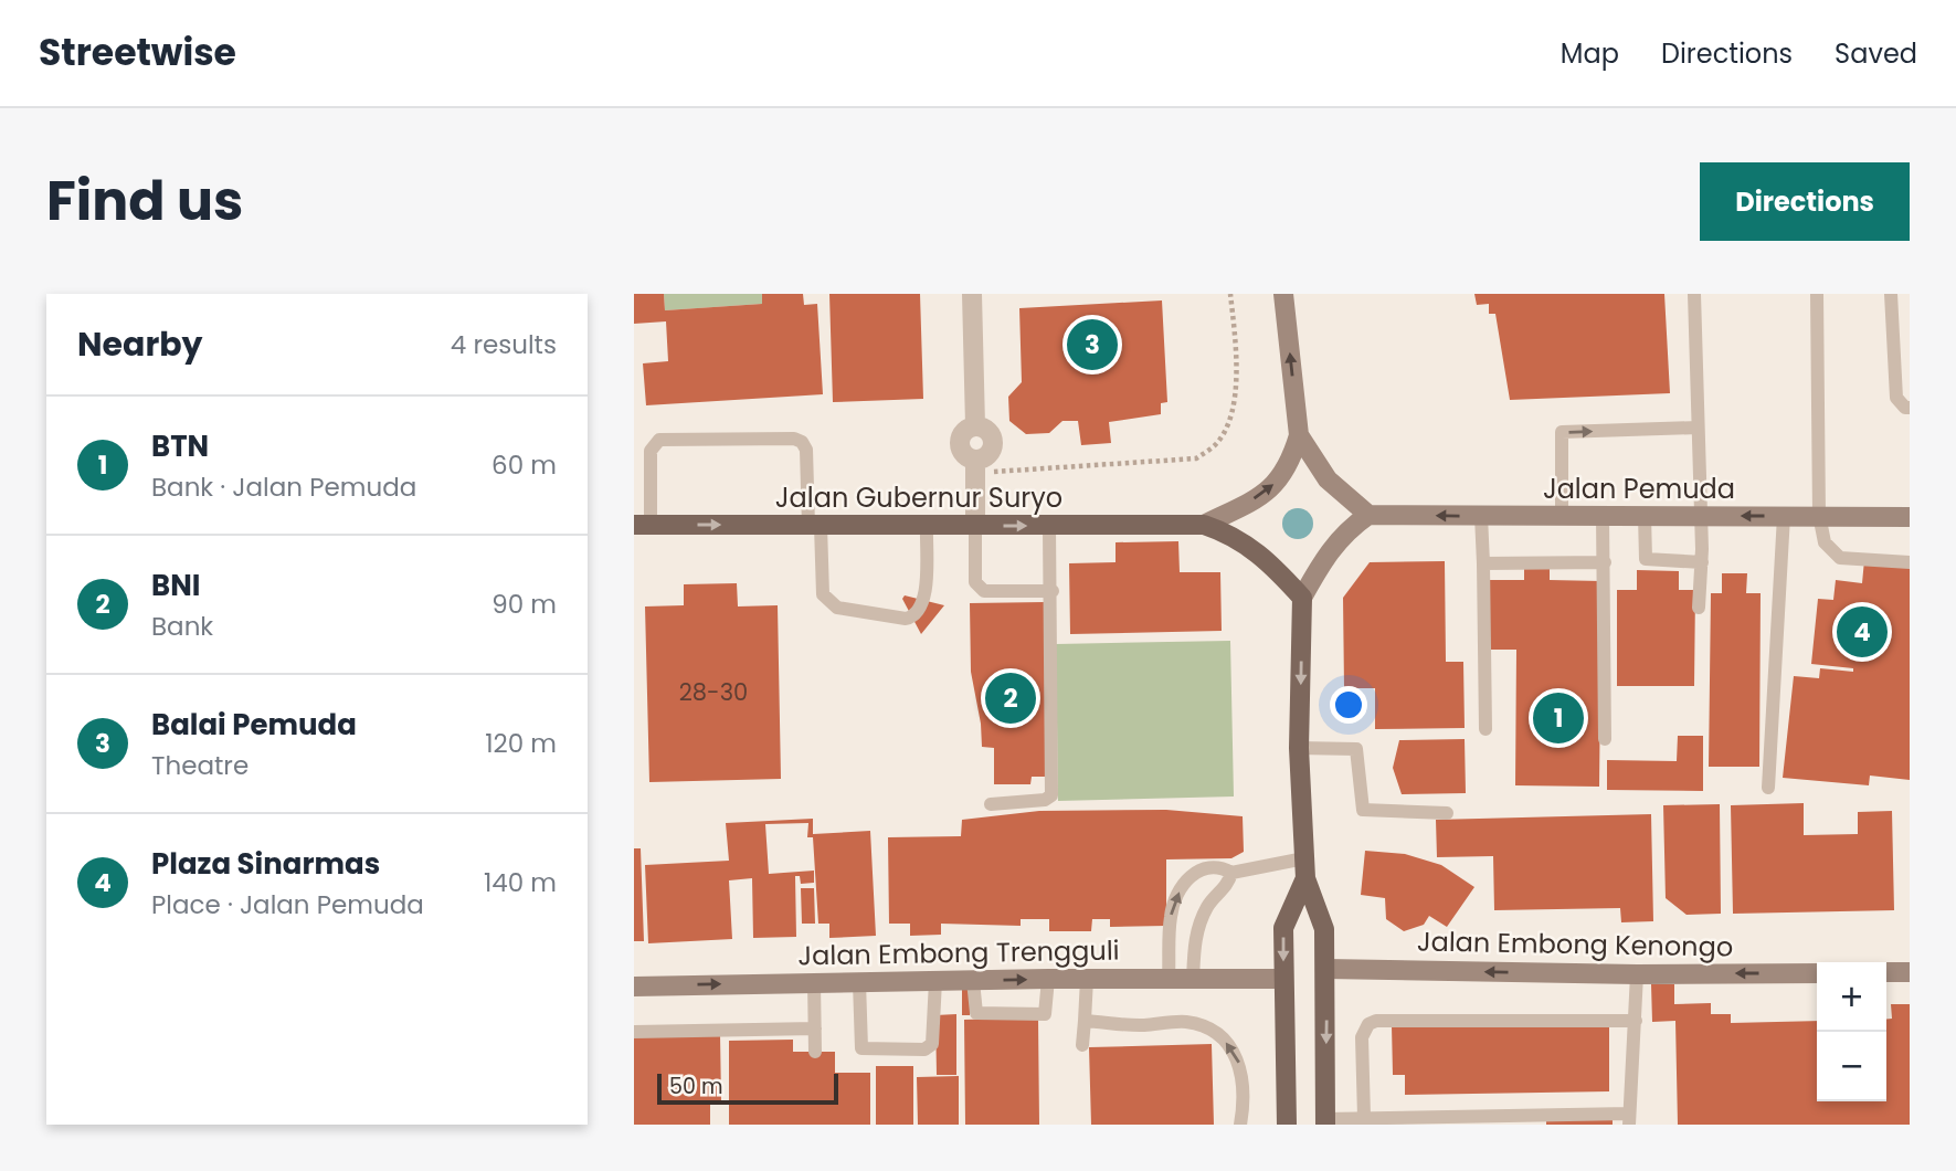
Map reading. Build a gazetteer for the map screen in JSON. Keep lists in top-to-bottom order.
{
  "streets": {
    "main road": ["Jalan Gubernur Suryo"],
    "street": ["Jalan Pemuda", "Jalan Embong Kenongo", "Jalan Embong Trengguli"]
  },
  "one_way": [
    "Jalan Pemuda",
    "Jalan Gubernur Suryo",
    "Jalan Embong Kenongo",
    "Jalan Embong Trengguli"
  ],
  "house_numbers": ["28-30"],
  "scale_bar": "50 m",
  "page": {
    "header": "Streetwise",
    "nav": ["Map", "Directions", "Saved"],
    "title": "Find us",
    "buttons": "Directions",
    "heading": ["Nearby", "4 results"],
    "pins": [
      "3",
      "4",
      "2",
      "1"
    ],
    "list": [
      {
        "mark": "1",
        "name": "BTN",
        "note": "Bank · Jalan Pemuda",
        "value": "60 m"
      },
      {
        "mark": "2",
        "name": "BNI",
        "note": "Bank",
        "value": "90 m"
      },
      {
        "mark": "3",
        "name": "Balai Pemuda",
        "note": "Theatre",
        "value": "120 m"
      },
      {
        "mark": "4",
        "name": "Plaza Sinarmas",
        "note": "Place · Jalan Pemuda",
        "value": "140 m"
      }
    ],
    "map_buttons": ["+", "−"],
    "scale": "50 m"
  }
}
